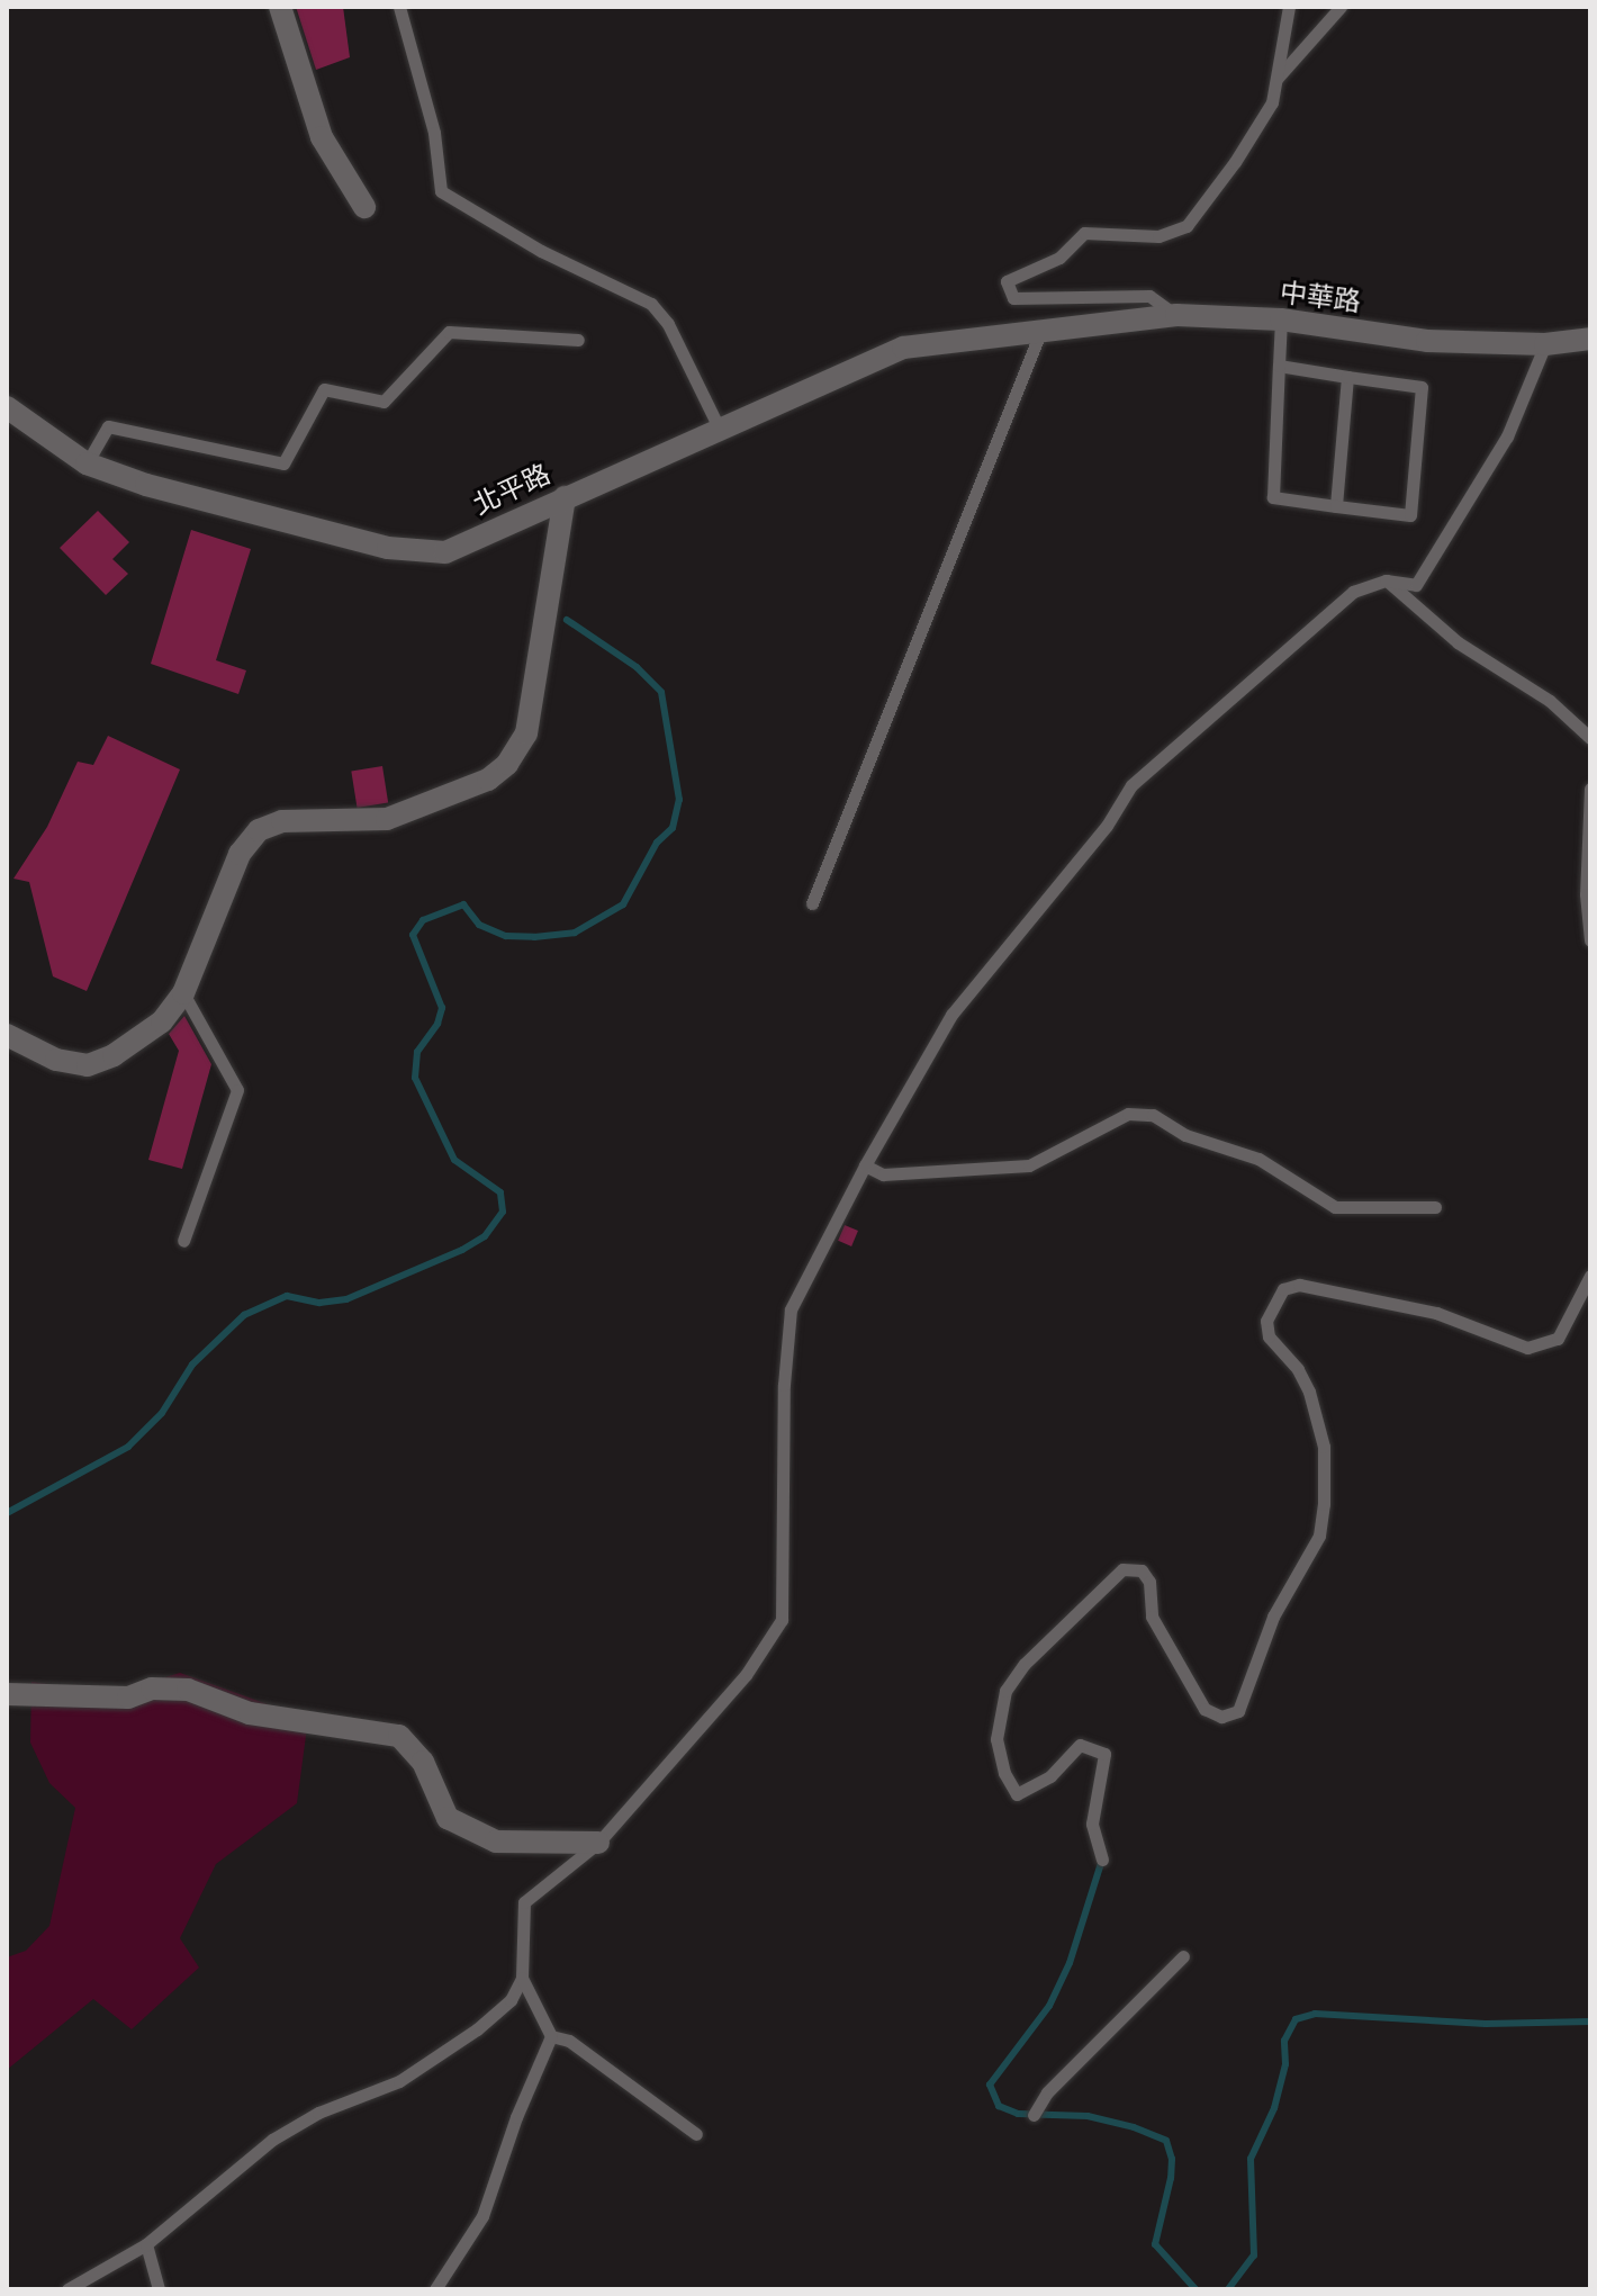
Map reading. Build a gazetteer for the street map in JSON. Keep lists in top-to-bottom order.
{
  "streets": {
    "street": ["中華路", "北平路"]
  },
  "crossings": [
    ["中華路", "北平路"]
  ]
}
